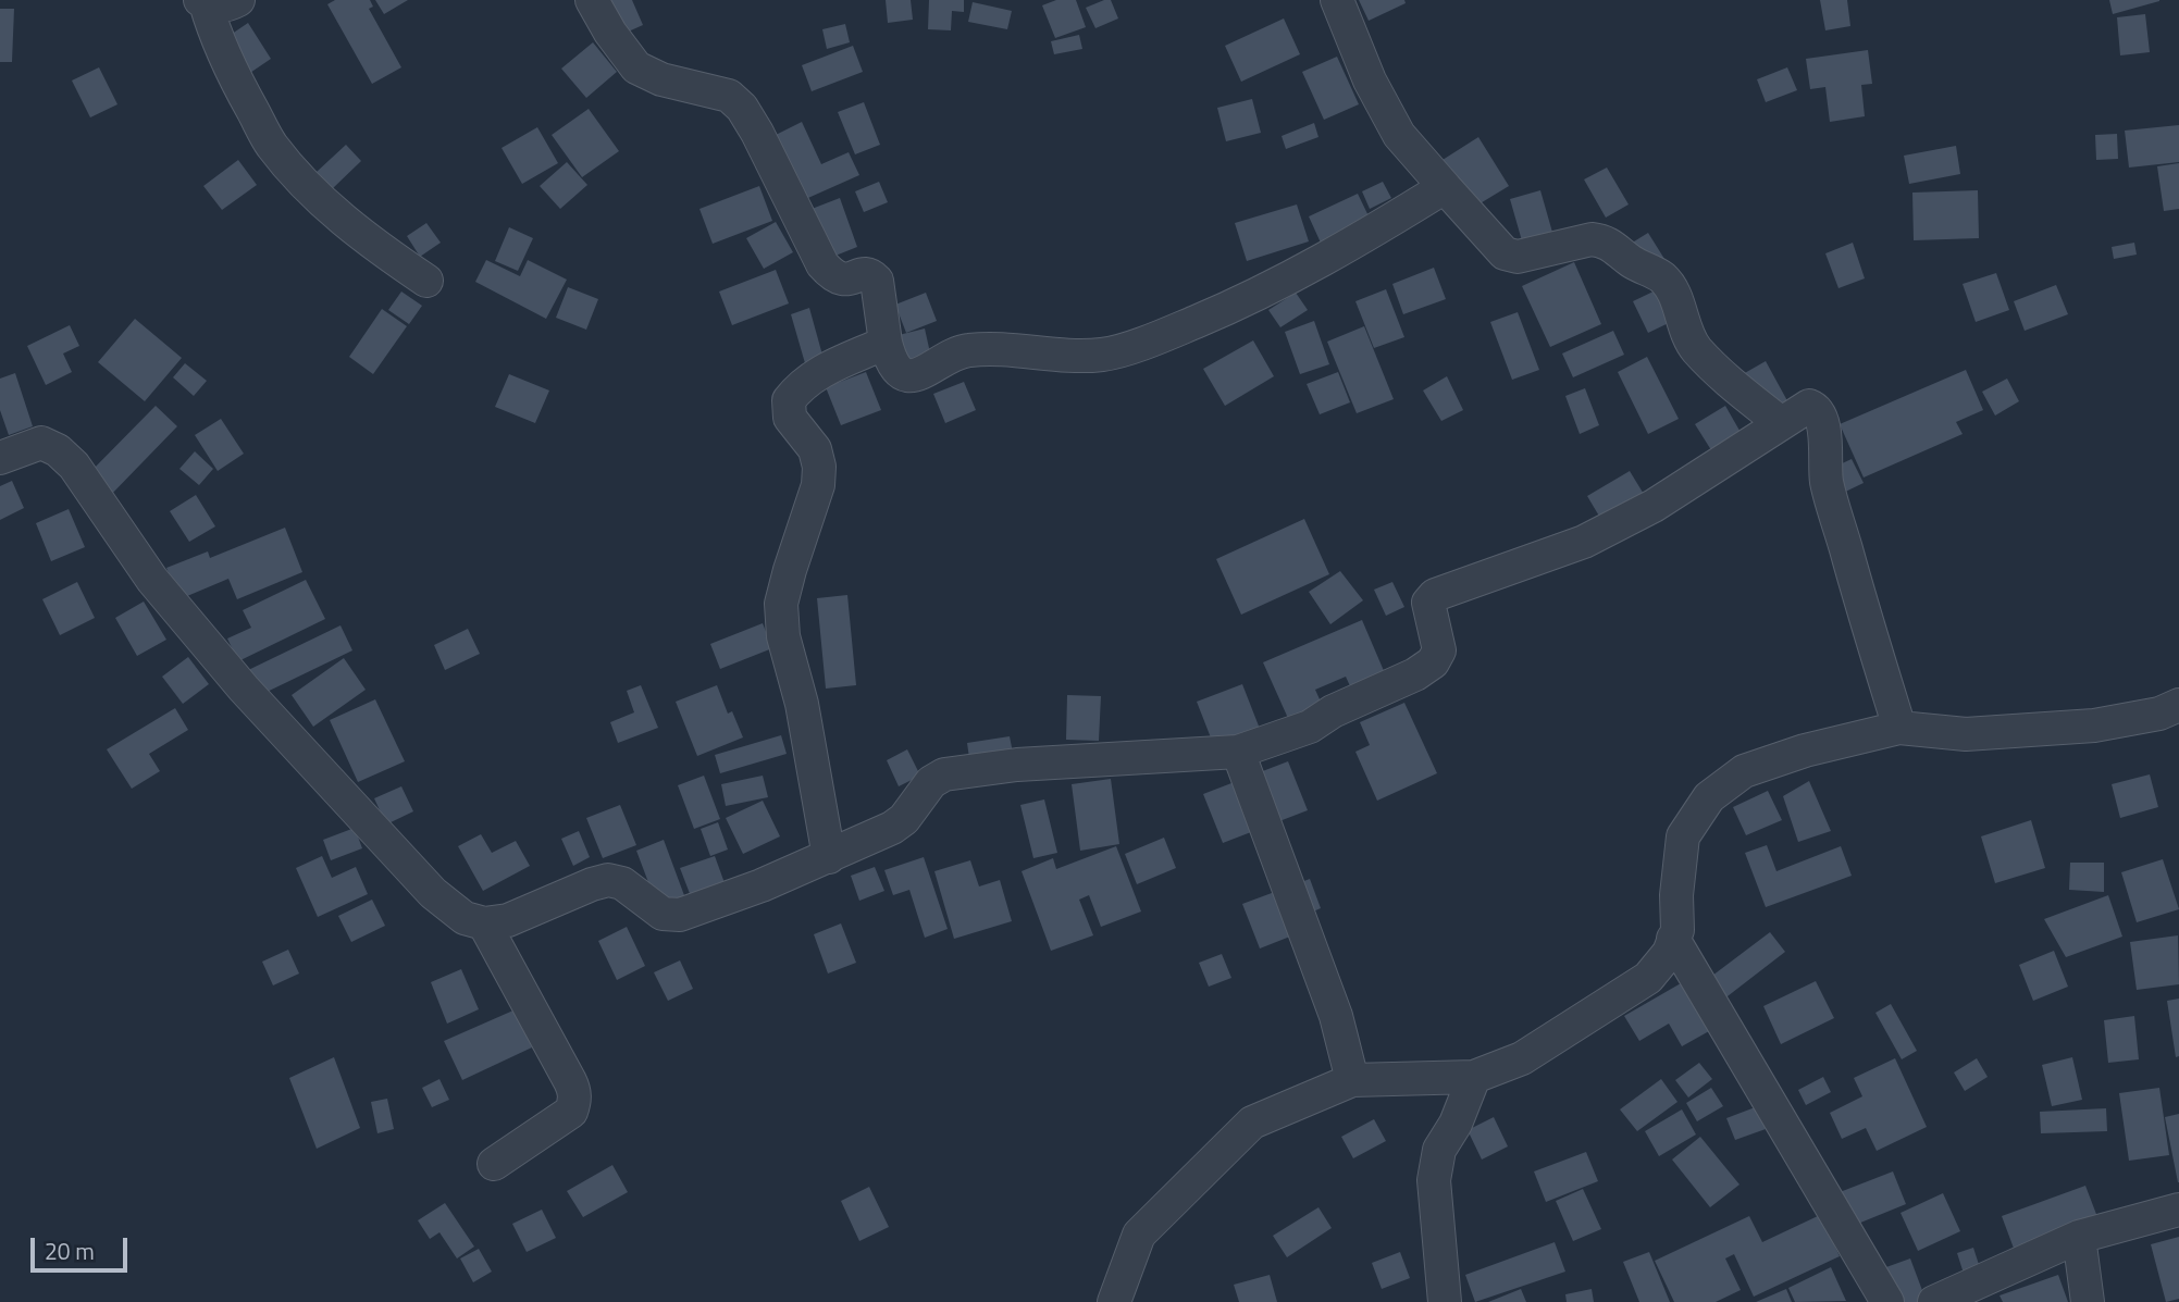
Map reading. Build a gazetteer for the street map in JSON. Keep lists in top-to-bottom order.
{
  "scale_bar": "20 m"
}
